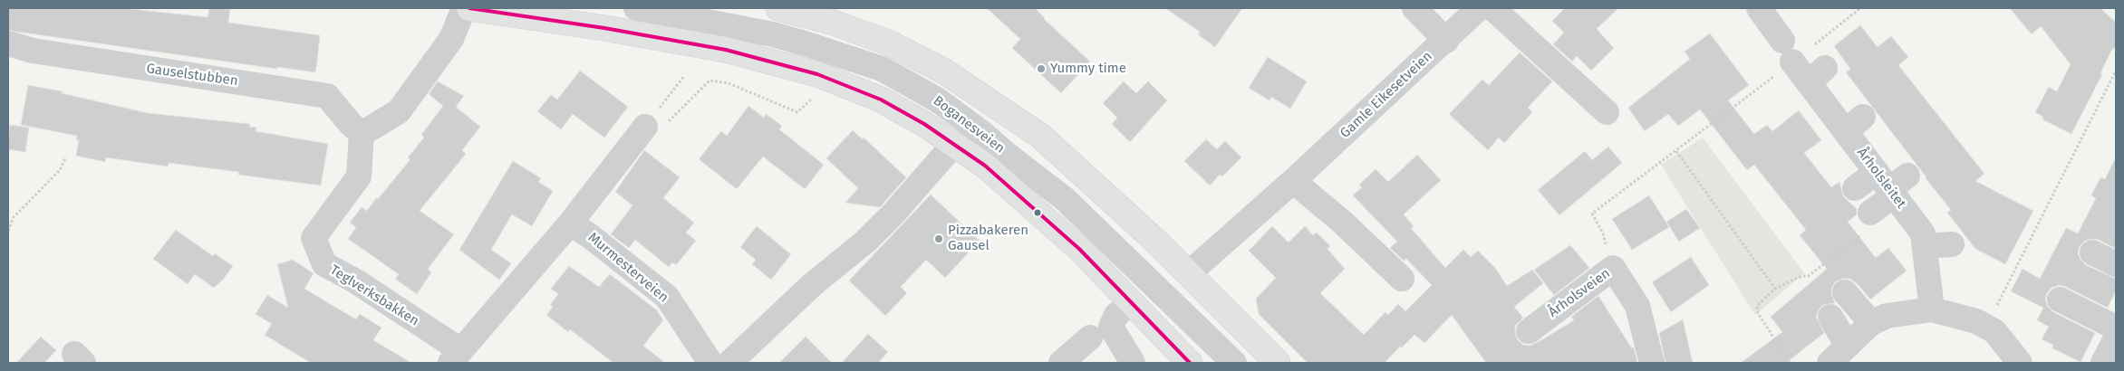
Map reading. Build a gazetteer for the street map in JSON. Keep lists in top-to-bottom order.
{
  "streets": {
    "main road": ["Boganesveien"],
    "street": [
      "Gauselstubben",
      "Gamle Eikesetveien",
      "Årholsleitet",
      "Murmesterveien",
      "Årholsveien",
      "Teglverksbakken"
    ]
  },
  "crossings": [
    ["Gauselstubben", "Teglverksbakken"],
    ["Murmesterveien", "Teglverksbakken"]
  ],
  "places": ["Yummy time", "Pizzabakeren Gausel"]
}
